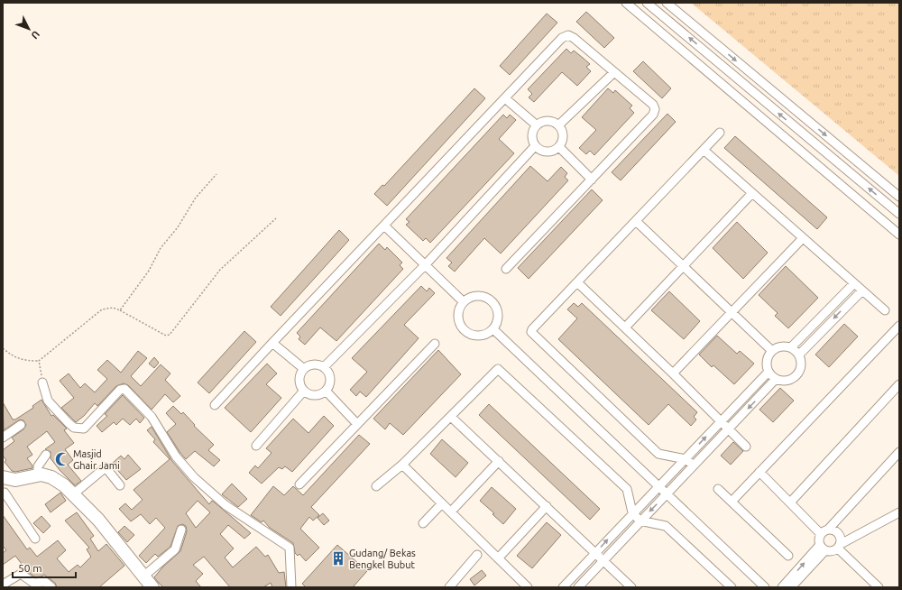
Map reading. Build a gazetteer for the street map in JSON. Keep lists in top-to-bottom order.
{
  "places": {
    "mosque": ["Masjid Ghair Jami"],
    "building": ["Gudang/ Bekas Bengkel Bubut"]
  },
  "scale_bar": "50 m",
  "north": "bottom right"
}
